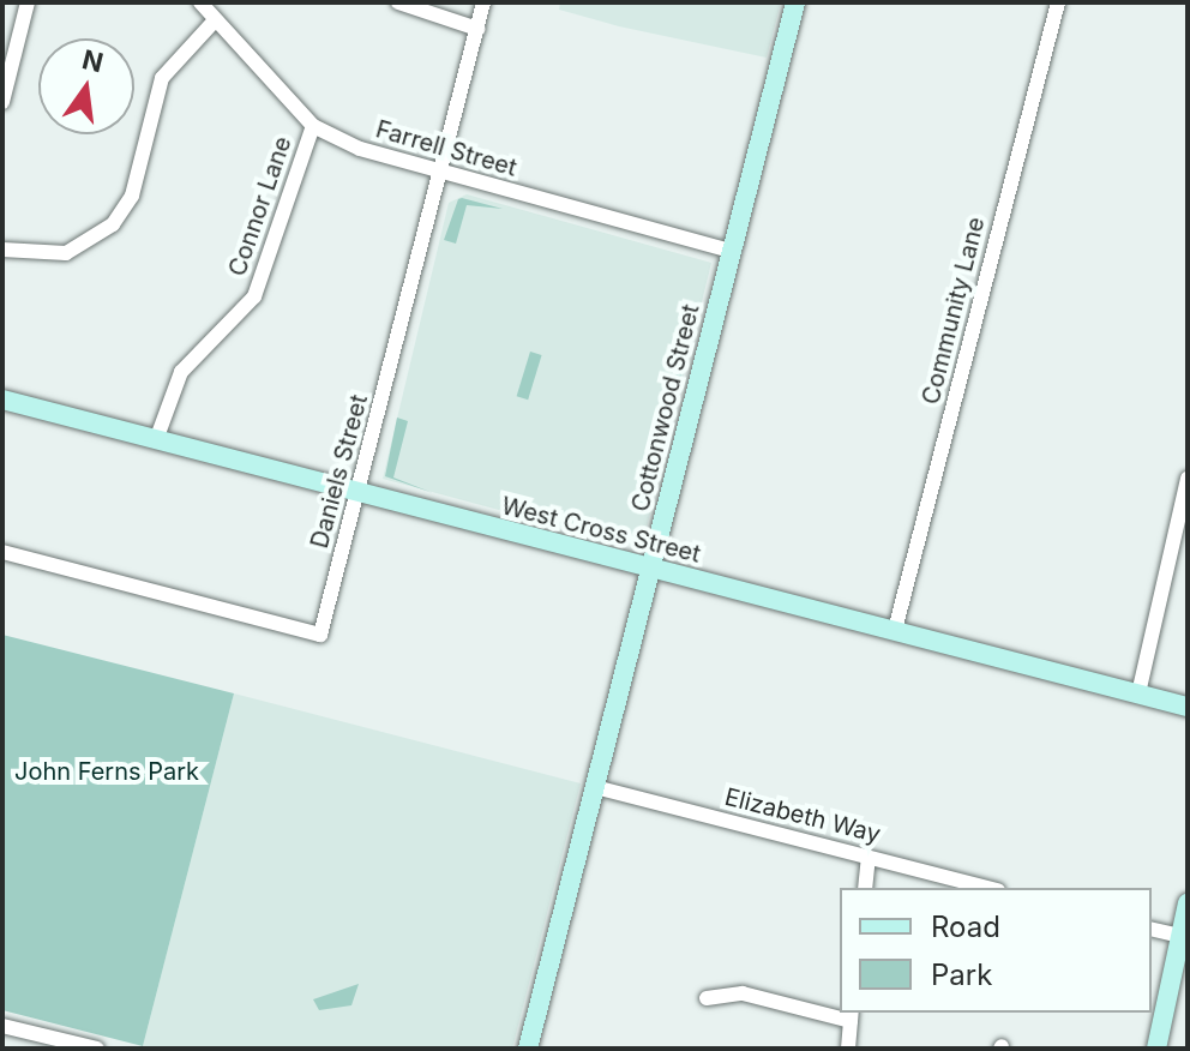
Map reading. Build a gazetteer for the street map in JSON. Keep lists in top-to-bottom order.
{
  "streets": {
    "street": [
      "Farrell Street",
      "Connor Lane",
      "Community Lane",
      "Cottonwood Street",
      "Daniels Street",
      "West Cross Street",
      "Elizabeth Way"
    ]
  },
  "crossings": [
    ["Farrell Street", "Connor Lane"],
    ["Farrell Street", "Cottonwood Street"],
    ["Farrell Street", "Daniels Street"],
    ["Connor Lane", "West Cross Street"],
    ["Community Lane", "West Cross Street"],
    ["Cottonwood Street", "West Cross Street"],
    ["Cottonwood Street", "Elizabeth Way"],
    ["Daniels Street", "West Cross Street"]
  ],
  "parks": ["John Ferns Park"],
  "legend": ["Road", "Park"],
  "north": "top"
}
